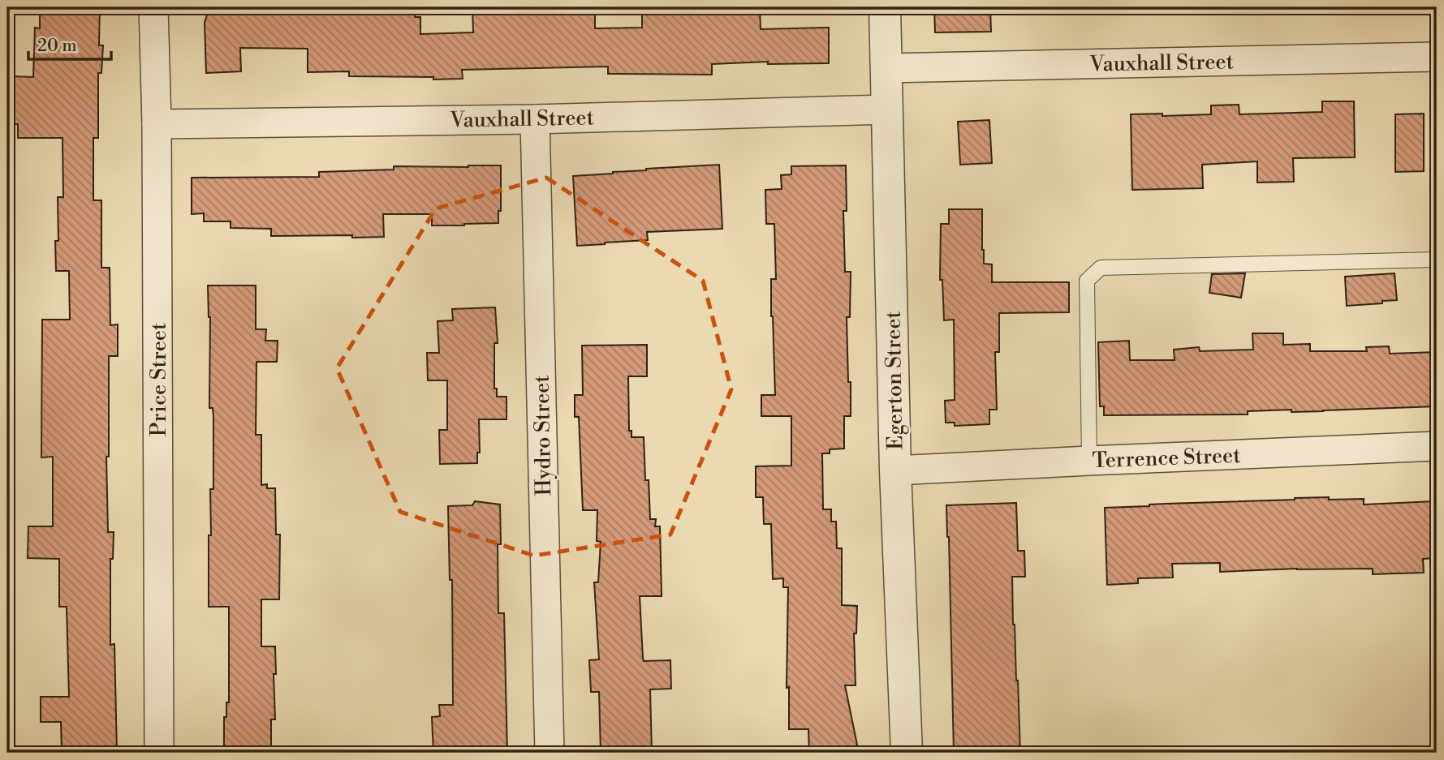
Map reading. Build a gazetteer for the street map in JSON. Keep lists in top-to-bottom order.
{
  "streets": {
    "street": [
      "Vauxhall Street",
      "Price Street",
      "Egerton Street",
      "Hydro Street",
      "Terrence Street"
    ]
  },
  "crossings": [
    ["Vauxhall Street", "Price Street"],
    ["Vauxhall Street", "Egerton Street"],
    ["Vauxhall Street", "Hydro Street"],
    ["Egerton Street", "Terrence Street"]
  ],
  "scale_bar": "20 m"
}
